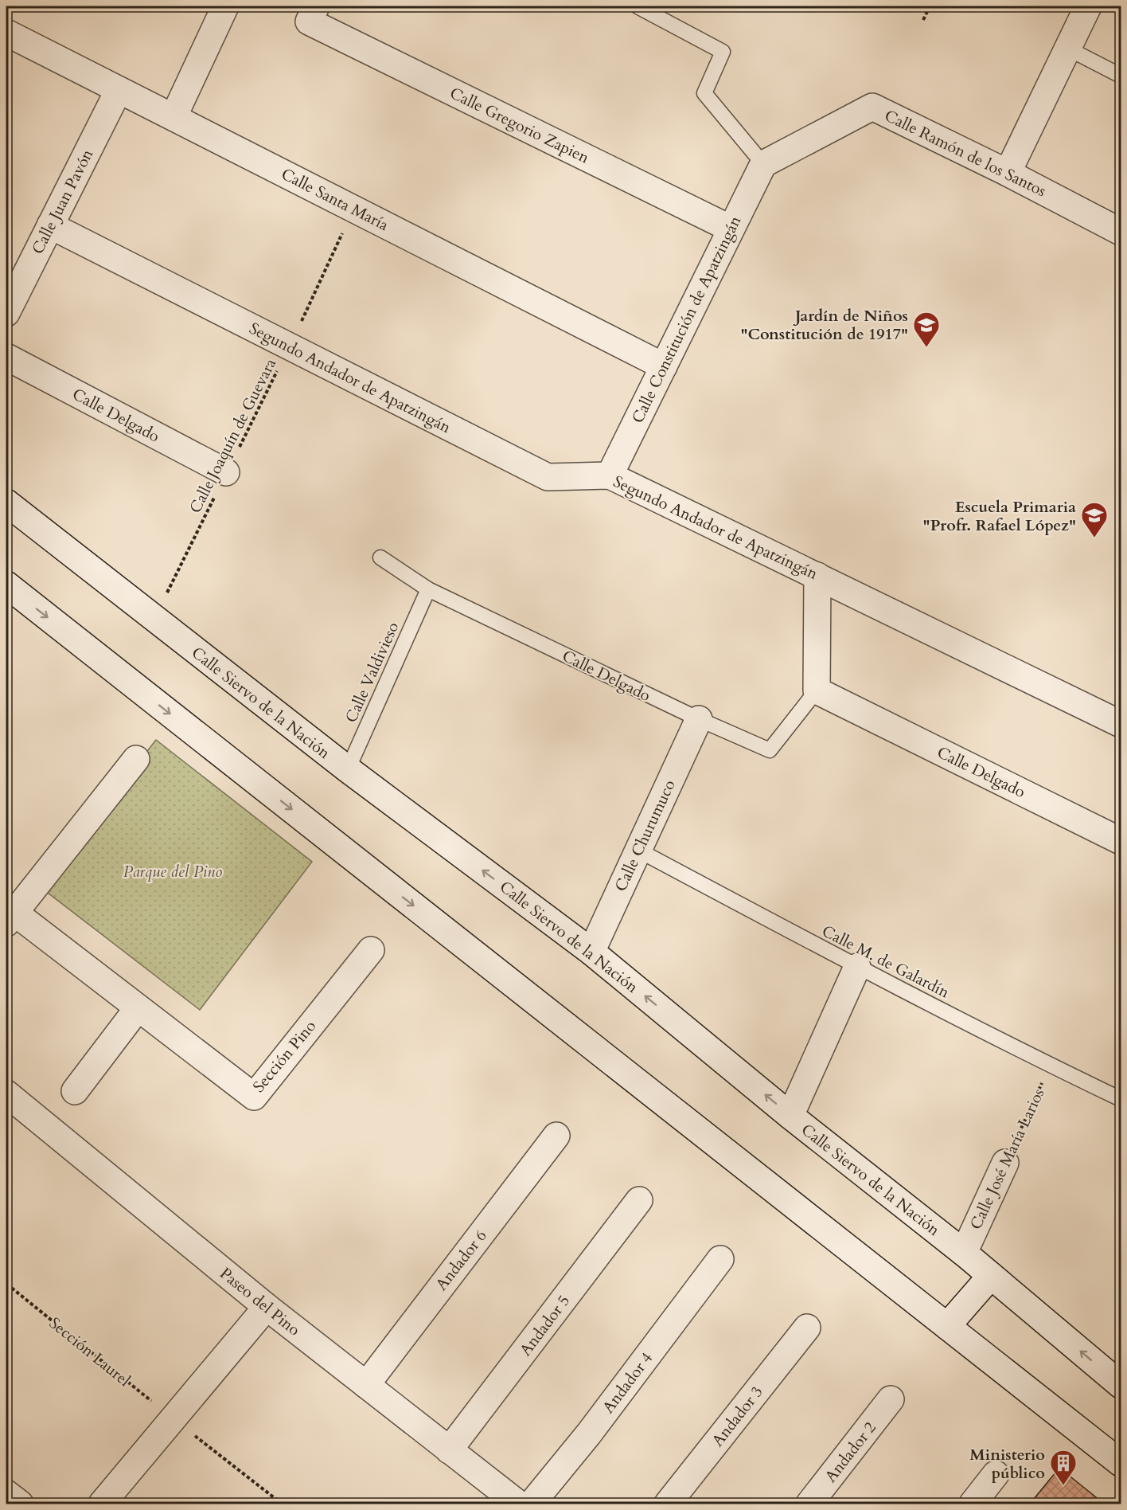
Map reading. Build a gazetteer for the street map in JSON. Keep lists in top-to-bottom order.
{
  "streets": {
    "street": [
      "Calle Gregorio Zapien",
      "Calle Ramón de los Santos",
      "Calle Santa María",
      "Calle Juan Pavón",
      "Calle Constitución de Apatzingán",
      "Segundo Andador de Apatzingán",
      "Calle Delgado",
      "Calle Siervo de la Nación",
      "Calle Churumuco",
      "Sección Pino",
      "Calle José María Larios",
      "Andador 6",
      "Paseo del Pino",
      "Andador 5",
      "Andador 4",
      "Andador 3",
      "Andador 2"
    ],
    "lane": ["Calle Valdivieso", "Calle M. de Galardín"],
    "path": ["Calle Joaquín de Guevara", "Sección Laurel"]
  },
  "crossings": [
    ["Calle Gregorio Zapien", "Calle Constitución de Apatzingán"],
    ["Calle Ramón de los Santos", "Calle Constitución de Apatzingán"],
    ["Calle Santa María", "Calle Juan Pavón"],
    ["Calle Santa María", "Calle Constitución de Apatzingán"],
    ["Calle Santa María", "Calle Joaquín de Guevara"],
    ["Calle Juan Pavón", "Segundo Andador de Apatzingán"],
    ["Calle Constitución de Apatzingán", "Segundo Andador de Apatzingán"],
    ["Segundo Andador de Apatzingán", "Calle Joaquín de Guevara"],
    ["Calle Delgado", "Calle Joaquín de Guevara"],
    ["Calle Delgado", "Calle Valdivieso"],
    ["Calle Delgado", "Calle Churumuco"],
    ["Calle Joaquín de Guevara", "Calle Siervo de la Nación"],
    ["Calle Valdivieso", "Calle Siervo de la Nación"],
    ["Calle Siervo de la Nación", "Calle Churumuco"],
    ["Calle Siervo de la Nación", "Calle José María Larios"],
    ["Calle Churumuco", "Calle M. de Galardín"],
    ["Calle M. de Galardín", "Calle José María Larios"],
    ["Andador 6", "Paseo del Pino"],
    ["Paseo del Pino", "Andador 5"]
  ],
  "parks": ["Parque del Pino"],
  "places": {
    "school or university": ["Jardín de Niños \"Constitución de 1917\"", "Escuela Primaria \"Profr. Rafael López\""],
    "building": ["Ministerio público"]
  }
}
